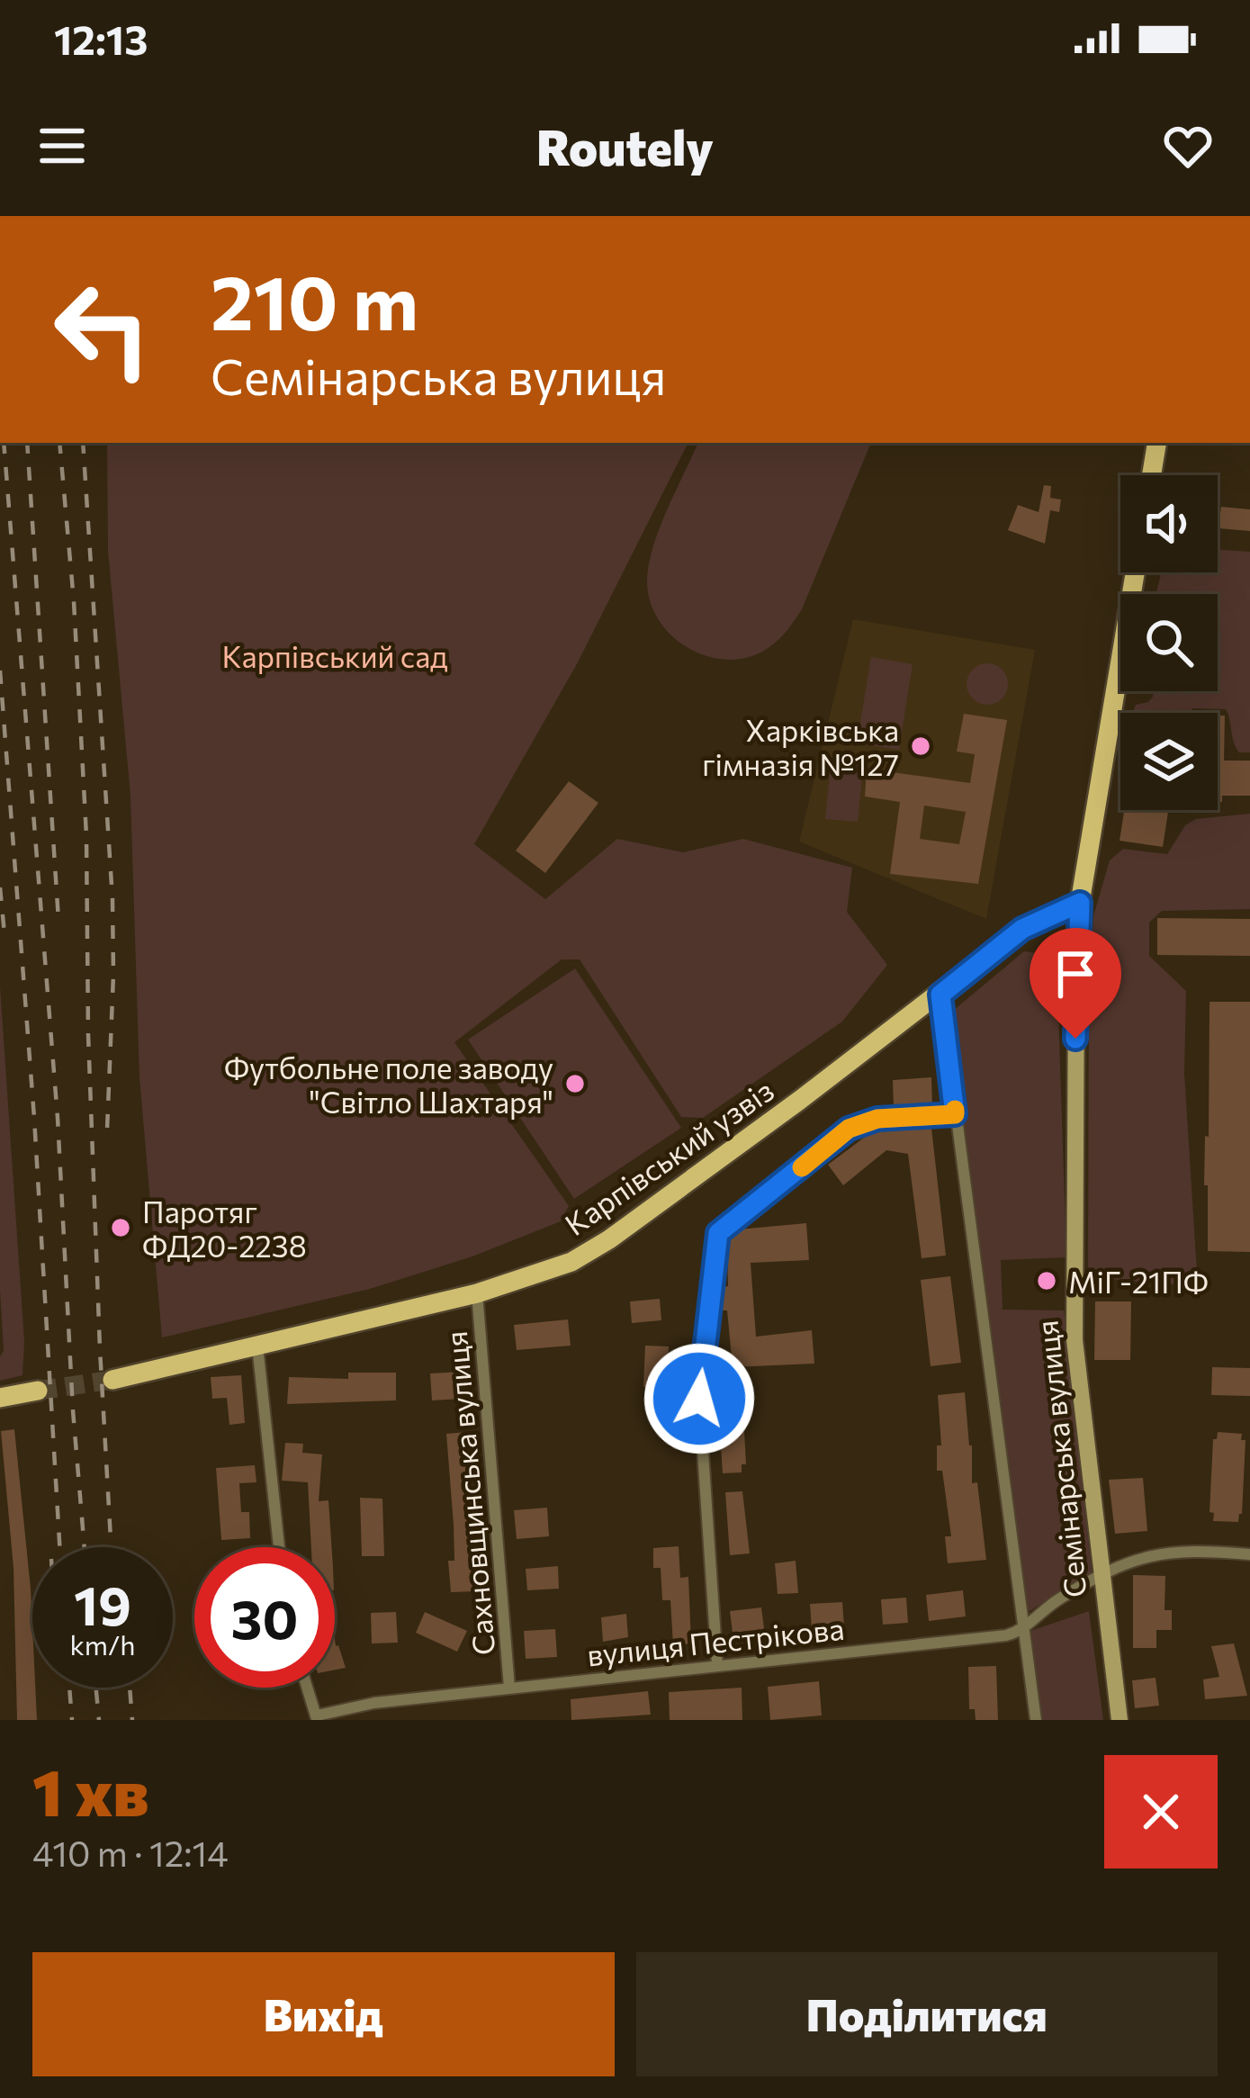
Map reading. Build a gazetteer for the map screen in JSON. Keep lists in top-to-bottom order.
{
  "streets": {
    "main road": ["Карпівський узвіз", "Семінарська вулиця"],
    "street": ["Сахновщинська вулиця", "вулиця Пестрікова"]
  },
  "crossings": [
    ["Карпівський узвіз", "Семінарська вулиця"],
    ["Карпівський узвіз", "Сахновщинська вулиця"],
    ["Семінарська вулиця", "вулиця Пестрікова"],
    ["Сахновщинська вулиця", "вулиця Пестрікова"]
  ],
  "parks": ["Карпівський сад"],
  "places": [
    "Харківська гімназія №127",
    "Футбольне поле заводу \"Світло Шахтаря\"",
    "Паротяг ФД20-2238",
    "МіГ-21ПФ"
  ],
  "page": {
    "status": "12:13",
    "header": "Routely",
    "turn": ["210 m", "Семінарська вулиця"],
    "speed": "19 km/h",
    "limit": "30",
    "heading": ["1 хв", "410 m · 12:14"],
    "buttons": ["Вихід", "Поділитися"]
  }
}
